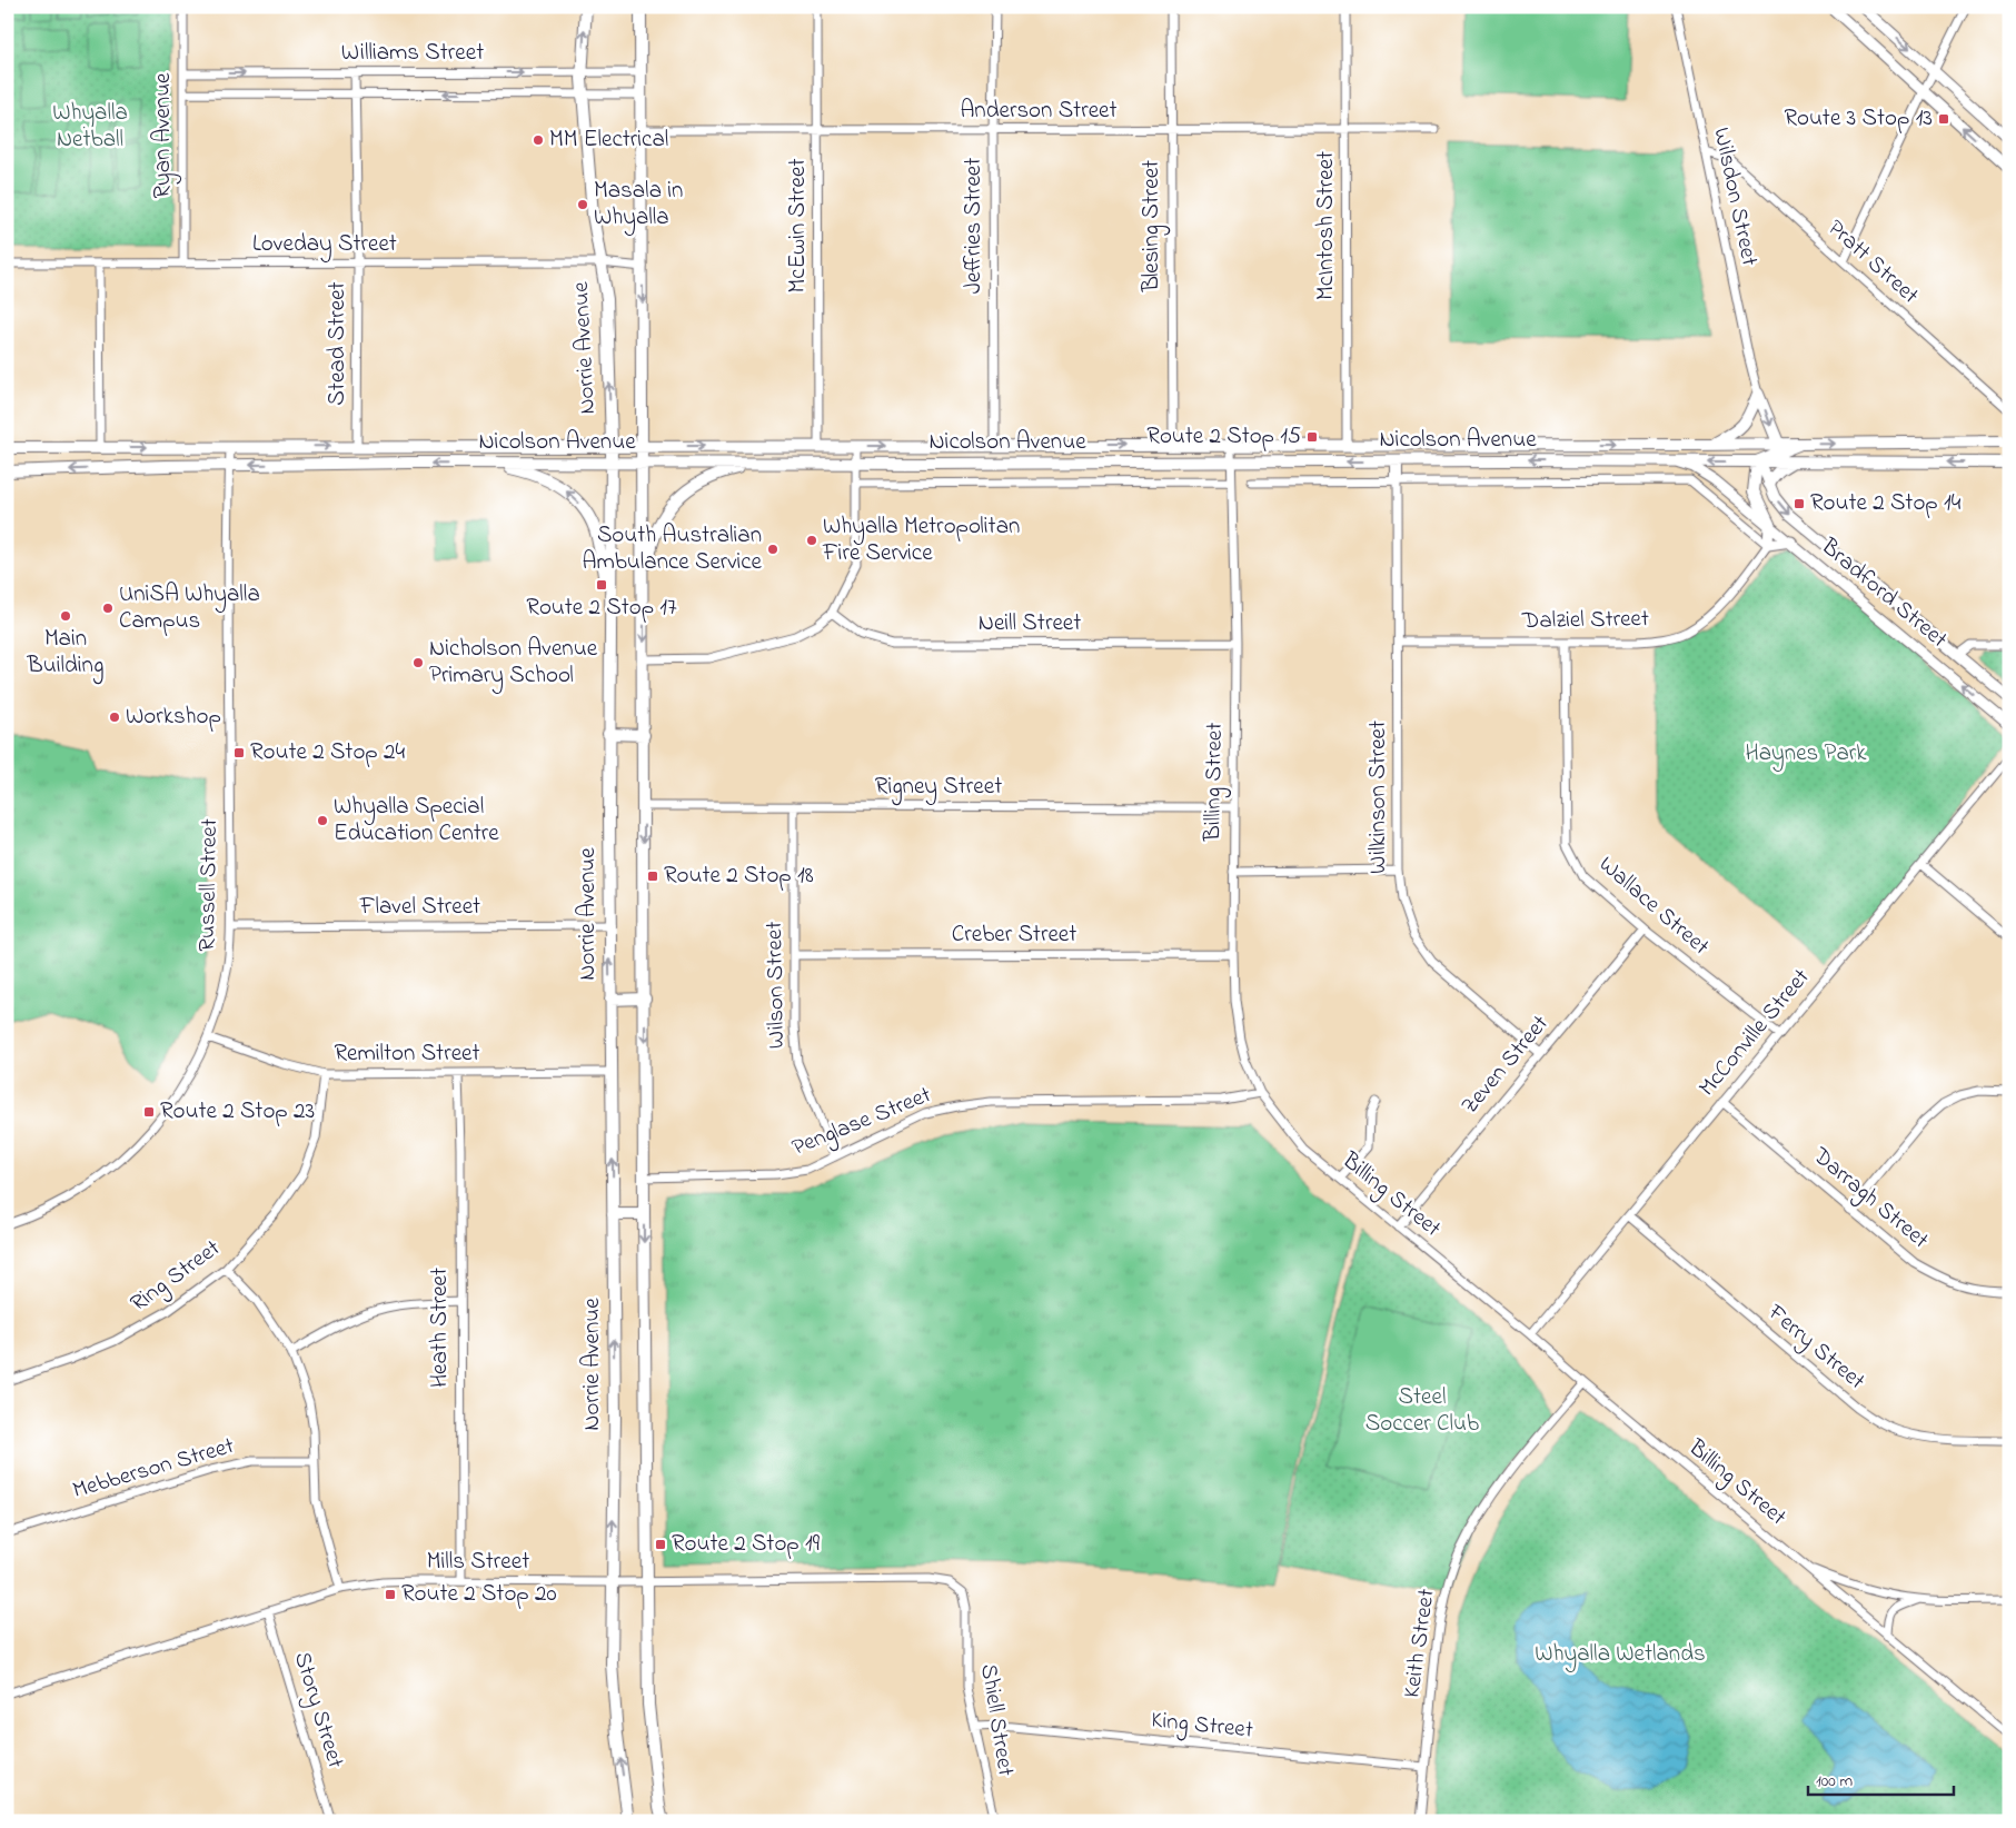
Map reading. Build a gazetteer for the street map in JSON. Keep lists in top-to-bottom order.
{
  "streets": {
    "main road": ["Norrie Avenue", "Nicolson Avenue"],
    "street": [
      "Williams Street",
      "Anderson Street",
      "Ryan Avenue",
      "Wilsdon Street",
      "McEwin Street",
      "Jeffries Street",
      "Blesing Street",
      "McIntosh Street",
      "Loveday Street",
      "Pratt Street",
      "Stead Street",
      "Bradford Street",
      "Dalziel Street",
      "Neill Street",
      "Billing Street",
      "Rigney Street",
      "Wilkinson Street",
      "Russell Street",
      "Wallace Street",
      "Flavel Street",
      "Creber Street",
      "Wilson Street",
      "McConville Street",
      "Remilton Street",
      "Zeven Street",
      "Penglase Street",
      "Darragh Street",
      "Ring Street",
      "Heath Street",
      "Ferry Street",
      "Mebberson Street",
      "Mills Street",
      "Keith Street",
      "Story Street",
      "Shiell Street",
      "King Street"
    ]
  },
  "crossings": [
    ["Williams Street", "Ryan Avenue"],
    ["Williams Street", "Stead Street"],
    ["Williams Street", "Norrie Avenue"],
    ["Anderson Street", "McEwin Street"],
    ["Anderson Street", "Jeffries Street"],
    ["Anderson Street", "Blesing Street"],
    ["Anderson Street", "McIntosh Street"],
    ["Ryan Avenue", "Loveday Street"],
    ["Wilsdon Street", "Pratt Street"],
    ["McEwin Street", "Nicolson Avenue"],
    ["Jeffries Street", "Nicolson Avenue"],
    ["Blesing Street", "Nicolson Avenue"],
    ["McIntosh Street", "Nicolson Avenue"],
    ["Loveday Street", "Stead Street"],
    ["Loveday Street", "Norrie Avenue"],
    ["Stead Street", "Nicolson Avenue"],
    ["Norrie Avenue", "Nicolson Avenue"],
    ["Norrie Avenue", "Flavel Street"],
    ["Norrie Avenue", "Remilton Street"],
    ["Norrie Avenue", "Mills Street"],
    ["Nicolson Avenue", "Bradford Street"],
    ["Nicolson Avenue", "Dalziel Street"],
    ["Nicolson Avenue", "Billing Street"],
    ["Nicolson Avenue", "Wilkinson Street"],
    ["Nicolson Avenue", "Russell Street"],
    ["Dalziel Street", "Wilkinson Street"],
    ["Dalziel Street", "Wallace Street"],
    ["Neill Street", "Billing Street"],
    ["Billing Street", "Rigney Street"],
    ["Billing Street", "Creber Street"],
    ["Billing Street", "McConville Street"],
    ["Billing Street", "Zeven Street"],
    ["Billing Street", "Penglase Street"],
    ["Billing Street", "Keith Street"],
    ["Rigney Street", "Wilson Street"],
    ["Wilkinson Street", "Zeven Street"],
    ["Russell Street", "Flavel Street"],
    ["Russell Street", "Remilton Street"],
    ["Wallace Street", "McConville Street"],
    ["Wallace Street", "Zeven Street"],
    ["Creber Street", "Wilson Street"],
    ["Wilson Street", "Penglase Street"],
    ["McConville Street", "Darragh Street"],
    ["McConville Street", "Ferry Street"],
    ["Remilton Street", "Ring Street"],
    ["Remilton Street", "Heath Street"],
    ["Heath Street", "Mills Street"],
    ["Mills Street", "Story Street"],
    ["Mills Street", "Shiell Street"],
    ["Keith Street", "King Street"],
    ["Shiell Street", "King Street"]
  ],
  "parks": [
    "Whyalla Netball",
    "Haynes Park",
    "Steel Soccer Club",
    "Whyalla Wetlands"
  ],
  "places": {
    "transit": [
      "Route 3 Stop 13",
      "Route 2 Stop 15",
      "Route 2 Stop 14",
      "Route 2 Stop 17",
      "Route 2 Stop 24",
      "Route 2 Stop 18",
      "Route 2 Stop 23",
      "Route 2 Stop 19",
      "Route 2 Stop 20"
    ],
    "other": [
      "MM Electrical",
      "Masala in Whyalla",
      "Whyalla Metropolitan Fire Service",
      "South Australian Ambulance Service",
      "UniSA Whyalla Campus",
      "Main Building",
      "Nicholson Avenue Primary School",
      "Workshop",
      "Whyalla Special Education Centre"
    ]
  },
  "scale_bar": "100 m"
}
